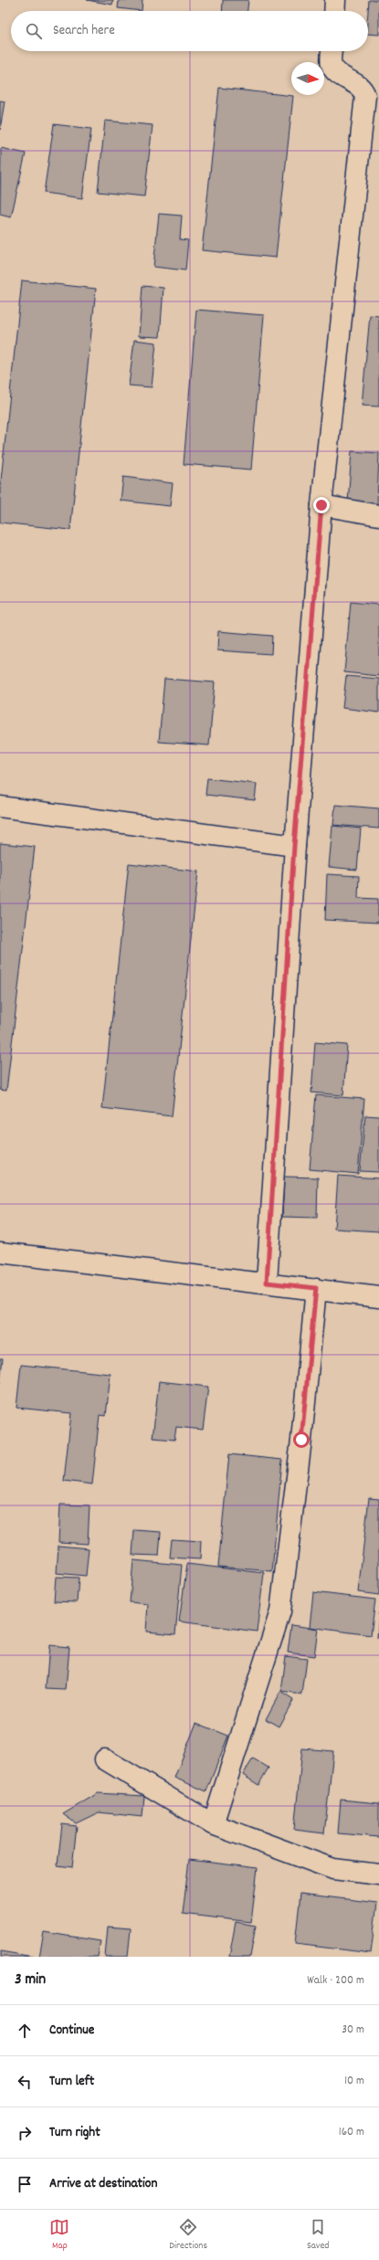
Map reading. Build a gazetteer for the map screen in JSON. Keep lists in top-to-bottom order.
{
  "north": "right",
  "page": {
    "search": "Search here",
    "heading": ["3 min", "Walk · 200 m"],
    "list": [
      ["Continue", "30 m"],
      ["Turn left", "10 m"],
      ["Turn right", "160 m"],
      "Arrive at destination"
    ],
    "nav": ["Map", "Directions", "Saved"]
  }
}
